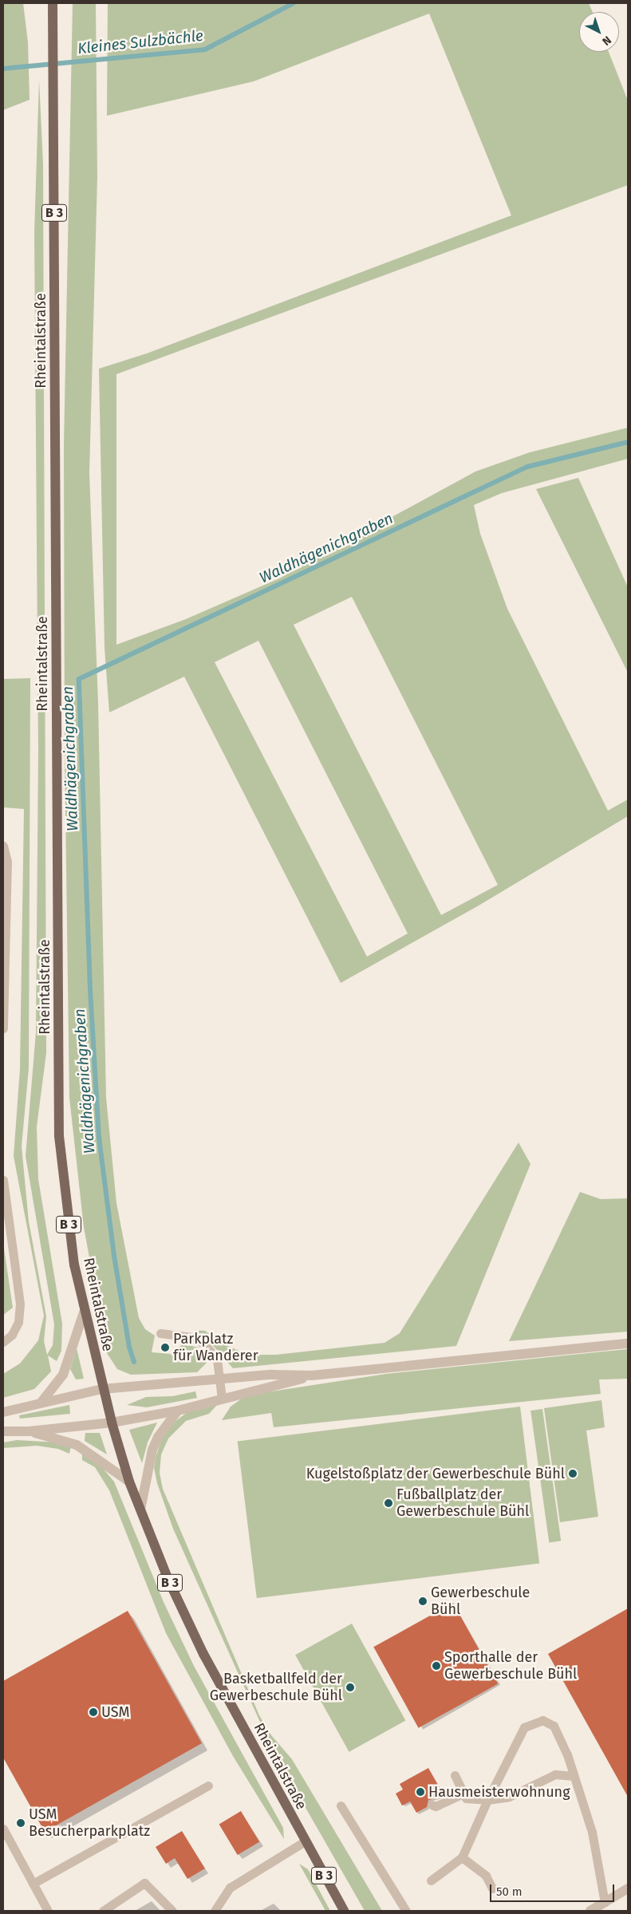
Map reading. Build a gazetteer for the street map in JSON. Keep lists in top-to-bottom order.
{
  "streets": {
    "main road": ["B 3", "Rheintalstraße"]
  },
  "water": ["Kleines Sulzbächle", "Waldhägenichgraben"],
  "places": [
    "Parkplatz für Wanderer",
    "Kugelstoßplatz der Gewerbeschule Bühl",
    "Fußballplatz der Gewerbeschule Bühl",
    "Gewerbeschule Bühl",
    "Sporthalle der Gewerbeschule Bühl",
    "Basketballfeld der Gewerbeschule Bühl",
    "USM",
    "Hausmeisterwohnung",
    "USM Besucherparkplatz"
  ],
  "scale_bar": "50 m",
  "north": "bottom right"
}
